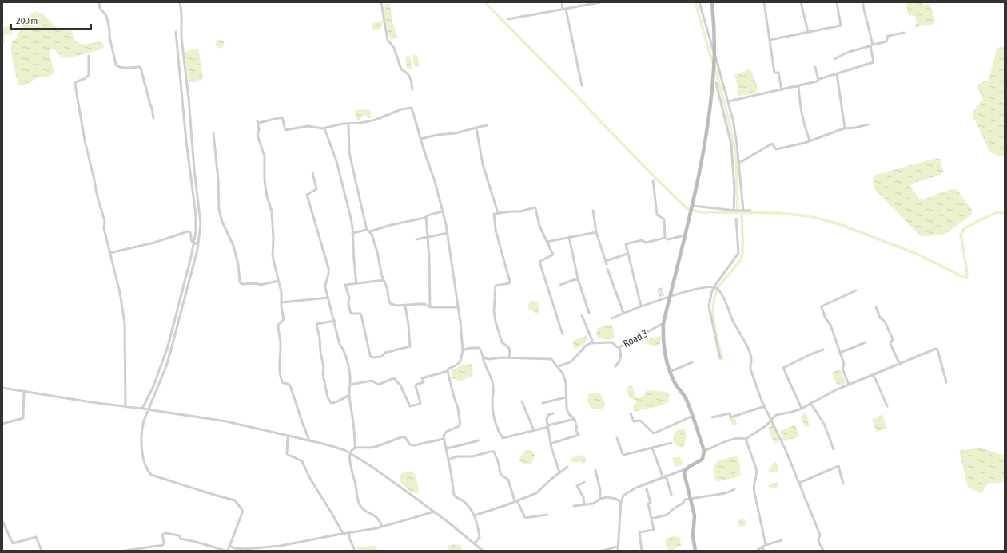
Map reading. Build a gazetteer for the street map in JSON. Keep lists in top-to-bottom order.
{
  "streets": {
    "street": ["Road 3"]
  },
  "scale_bar": "200 m"
}
